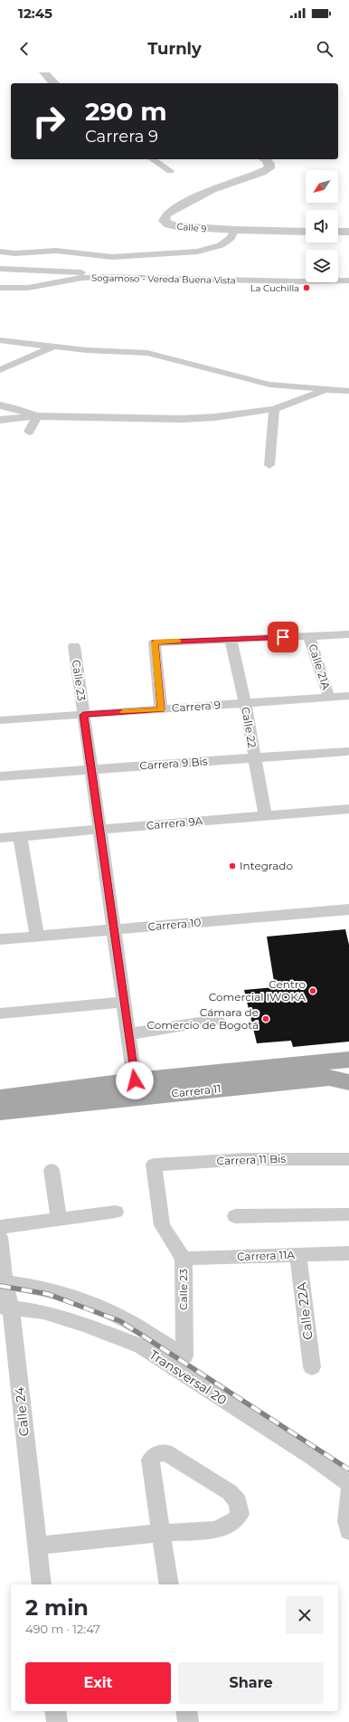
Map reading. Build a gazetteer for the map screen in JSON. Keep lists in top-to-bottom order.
{
  "streets": {
    "main road": ["Carrera 11"],
    "street": [
      "Calle 9",
      "Sogamoso - Vereda Buena Vista",
      "Calle 21A",
      "Calle 23",
      "Carrera 9",
      "Calle 22",
      "Carrera 9 Bis",
      "Carrera 9A",
      "Carrera 10",
      "Carrera 11 Bis",
      "Carrera 11A",
      "Calle 22A",
      "Transversal 20",
      "Calle 24"
    ]
  },
  "crossings": [
    ["Calle 21A", "Carrera 9"],
    ["Calle 23", "Carrera 9"],
    ["Calle 23", "Carrera 9 Bis"],
    ["Calle 23", "Carrera 9A"],
    ["Calle 23", "Carrera 10"],
    ["Calle 23", "Carrera 11"],
    ["Calle 23", "Carrera 11 Bis"],
    ["Calle 23", "Carrera 11A"],
    ["Calle 23", "Transversal 20"],
    ["Carrera 9", "Calle 22"],
    ["Calle 22", "Carrera 9 Bis"],
    ["Calle 22", "Carrera 9A"],
    ["Carrera 11A", "Calle 22A"],
    ["Transversal 20", "Calle 24"]
  ],
  "places": [
    "La Cuchilla",
    "Integrado",
    "Centro Comercial IWOKA",
    "Cámara de Comercio de Bogotá"
  ],
  "north": "bottom left",
  "page": {
    "status": "12:45",
    "header": "Turnly",
    "turn": ["290 m", "Carrera 9"],
    "heading": ["2 min", "490 m · 12:47"],
    "buttons": ["Exit", "Share"]
  }
}
